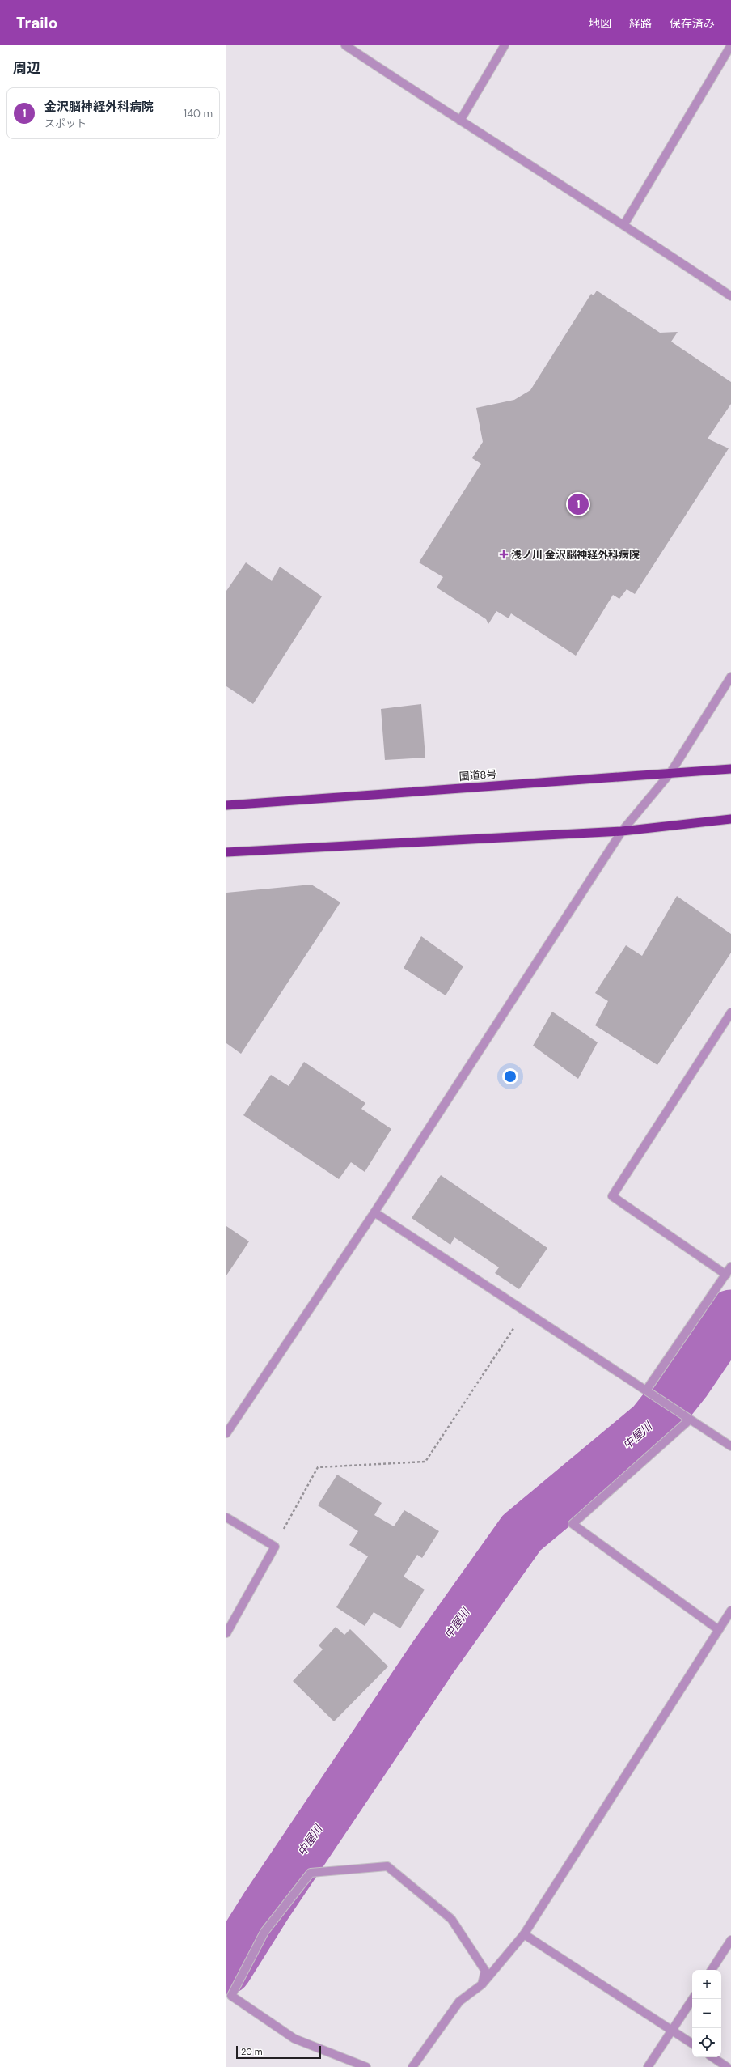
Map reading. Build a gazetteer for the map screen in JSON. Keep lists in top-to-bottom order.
{
  "streets": {
    "highway": ["国道8号"]
  },
  "water": ["中屋川"],
  "places": {
    "health": ["浅ノ川 金沢脳神経外科病院"]
  },
  "scale_bar": "20 m",
  "page": {
    "header": "Trailo",
    "nav": ["地図", "経路", "保存済み"],
    "heading": "周辺",
    "list": [
      {
        "mark": "1",
        "name": "金沢脳神経外科病院",
        "note": "スポット",
        "value": "140 m"
      }
    ],
    "pins": "1",
    "map_buttons": ["+", "−"],
    "scale": "20 m"
  }
}
